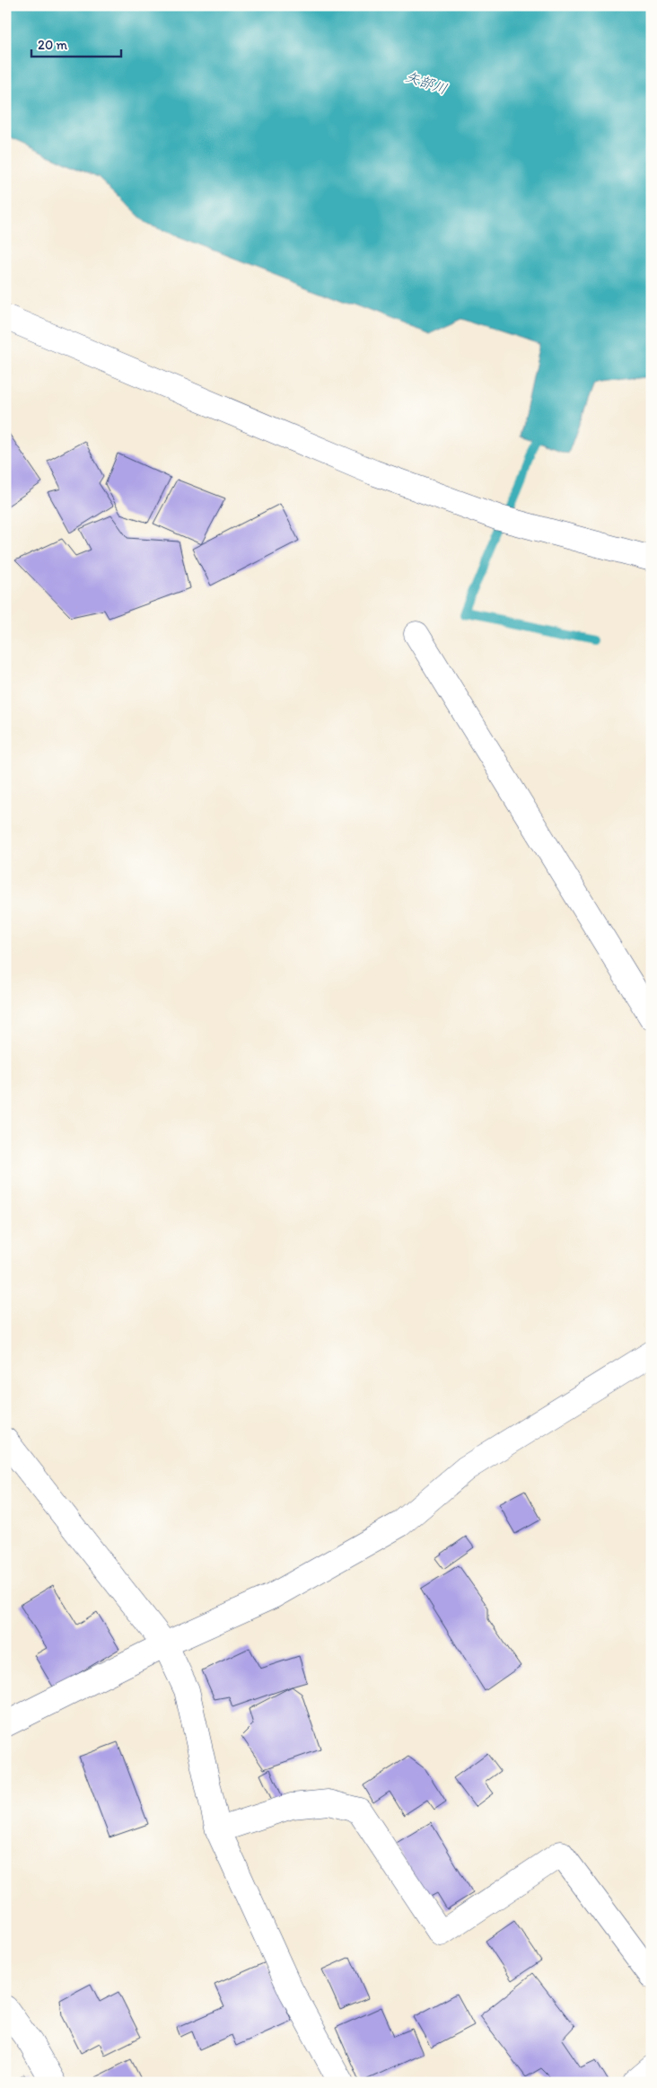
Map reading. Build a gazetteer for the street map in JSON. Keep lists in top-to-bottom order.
{
  "water": ["矢部川"],
  "scale_bar": "20 m"
}
